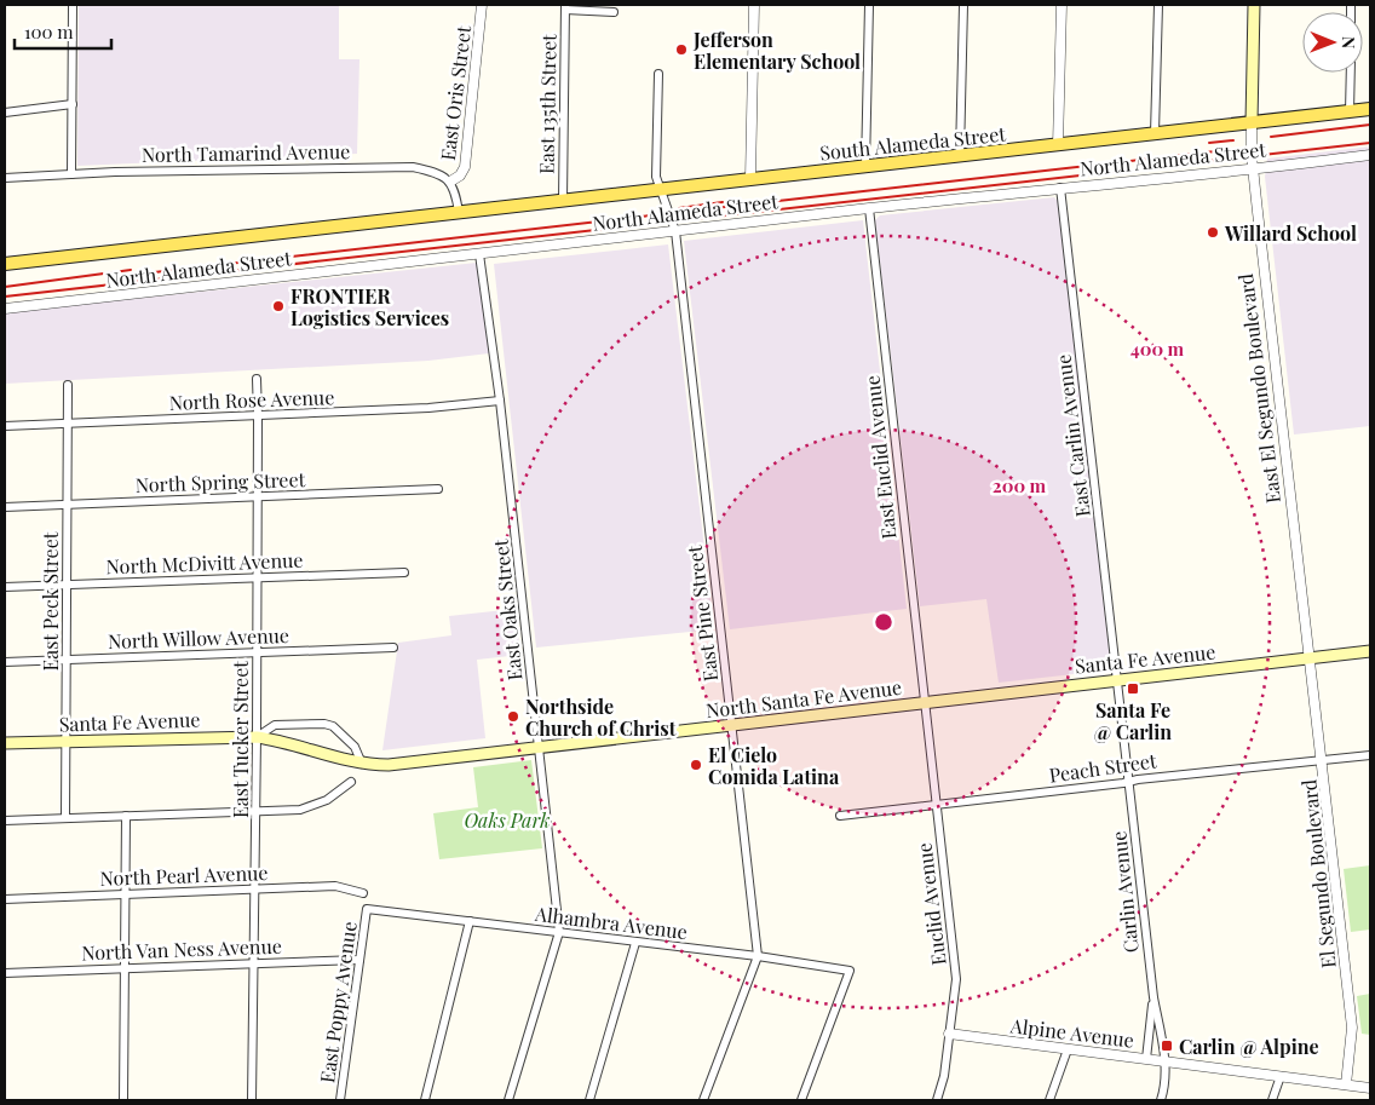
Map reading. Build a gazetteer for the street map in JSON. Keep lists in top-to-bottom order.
{
  "streets": {
    "main road": [
      "South Alameda Street",
      "North Alameda Street",
      "East El Segundo Boulevard",
      "Santa Fe Avenue",
      "North Santa Fe Avenue"
    ],
    "street": [
      "East Oris Street",
      "East 135th Street",
      "North Tamarind Avenue",
      "North Rose Avenue",
      "East Carlin Avenue",
      "East Euclid Avenue",
      "North Spring Street",
      "North McDivitt Avenue",
      "East Peck Street",
      "East Oaks Street",
      "East Pine Street",
      "North Willow Avenue",
      "East Tucker Street",
      "Peach Street",
      "El Segundo Boulevard",
      "North Pearl Avenue",
      "Carlin Avenue",
      "Euclid Avenue",
      "Alhambra Avenue",
      "North Van Ness Avenue",
      "East Poppy Avenue",
      "Alpine Avenue"
    ]
  },
  "crossings": [
    ["East Oris Street", "North Tamarind Avenue"],
    ["East 135th Street", "South Alameda Street"],
    ["South Alameda Street", "North Alameda Street"],
    ["South Alameda Street", "East El Segundo Boulevard"],
    ["South Alameda Street", "East Pine Street"],
    ["North Alameda Street", "East El Segundo Boulevard"],
    ["North Alameda Street", "East Carlin Avenue"],
    ["North Alameda Street", "East Euclid Avenue"],
    ["North Alameda Street", "East Oaks Street"],
    ["North Alameda Street", "East Pine Street"],
    ["East El Segundo Boulevard", "Santa Fe Avenue"],
    ["East El Segundo Boulevard", "El Segundo Boulevard"],
    ["North Rose Avenue", "East Peck Street"],
    ["North Rose Avenue", "East Oaks Street"],
    ["North Rose Avenue", "East Tucker Street"],
    ["East Carlin Avenue", "Santa Fe Avenue"],
    ["East Carlin Avenue", "Carlin Avenue"],
    ["East Euclid Avenue", "Santa Fe Avenue"],
    ["East Euclid Avenue", "North Santa Fe Avenue"],
    ["East Euclid Avenue", "Euclid Avenue"],
    ["North Spring Street", "East Peck Street"],
    ["North Spring Street", "East Tucker Street"],
    ["North McDivitt Avenue", "East Peck Street"],
    ["North McDivitt Avenue", "East Tucker Street"],
    ["East Peck Street", "North Willow Avenue"],
    ["East Peck Street", "Santa Fe Avenue"],
    ["East Oaks Street", "North Santa Fe Avenue"],
    ["East Oaks Street", "Alhambra Avenue"],
    ["East Pine Street", "North Santa Fe Avenue"],
    ["East Pine Street", "Alhambra Avenue"],
    ["North Willow Avenue", "East Tucker Street"],
    ["Santa Fe Avenue", "North Santa Fe Avenue"],
    ["Santa Fe Avenue", "East Tucker Street"],
    ["Santa Fe Avenue", "El Segundo Boulevard"],
    ["Santa Fe Avenue", "Carlin Avenue"],
    ["Santa Fe Avenue", "Euclid Avenue"],
    ["North Santa Fe Avenue", "East Tucker Street"],
    ["North Santa Fe Avenue", "Euclid Avenue"],
    ["East Tucker Street", "North Pearl Avenue"],
    ["East Tucker Street", "North Van Ness Avenue"],
    ["Peach Street", "El Segundo Boulevard"],
    ["Peach Street", "Carlin Avenue"],
    ["Peach Street", "Euclid Avenue"],
    ["El Segundo Boulevard", "Alpine Avenue"],
    ["Carlin Avenue", "Alpine Avenue"],
    ["Euclid Avenue", "Alpine Avenue"],
    ["Alhambra Avenue", "East Poppy Avenue"],
    ["North Van Ness Avenue", "East Poppy Avenue"]
  ],
  "parks": ["Oaks Park"],
  "places": {
    "other": [
      "Jefferson Elementary School",
      "Willard School",
      "FRONTIER Logistics Services",
      "Northside Church of Christ",
      "El Cielo Comida Latina"
    ],
    "transit": ["Santa Fe @ Carlin", "Carlin @ Alpine"]
  },
  "scale_bar": "100 m",
  "north": "right",
  "rings": ["400 m", "200 m"]
}
